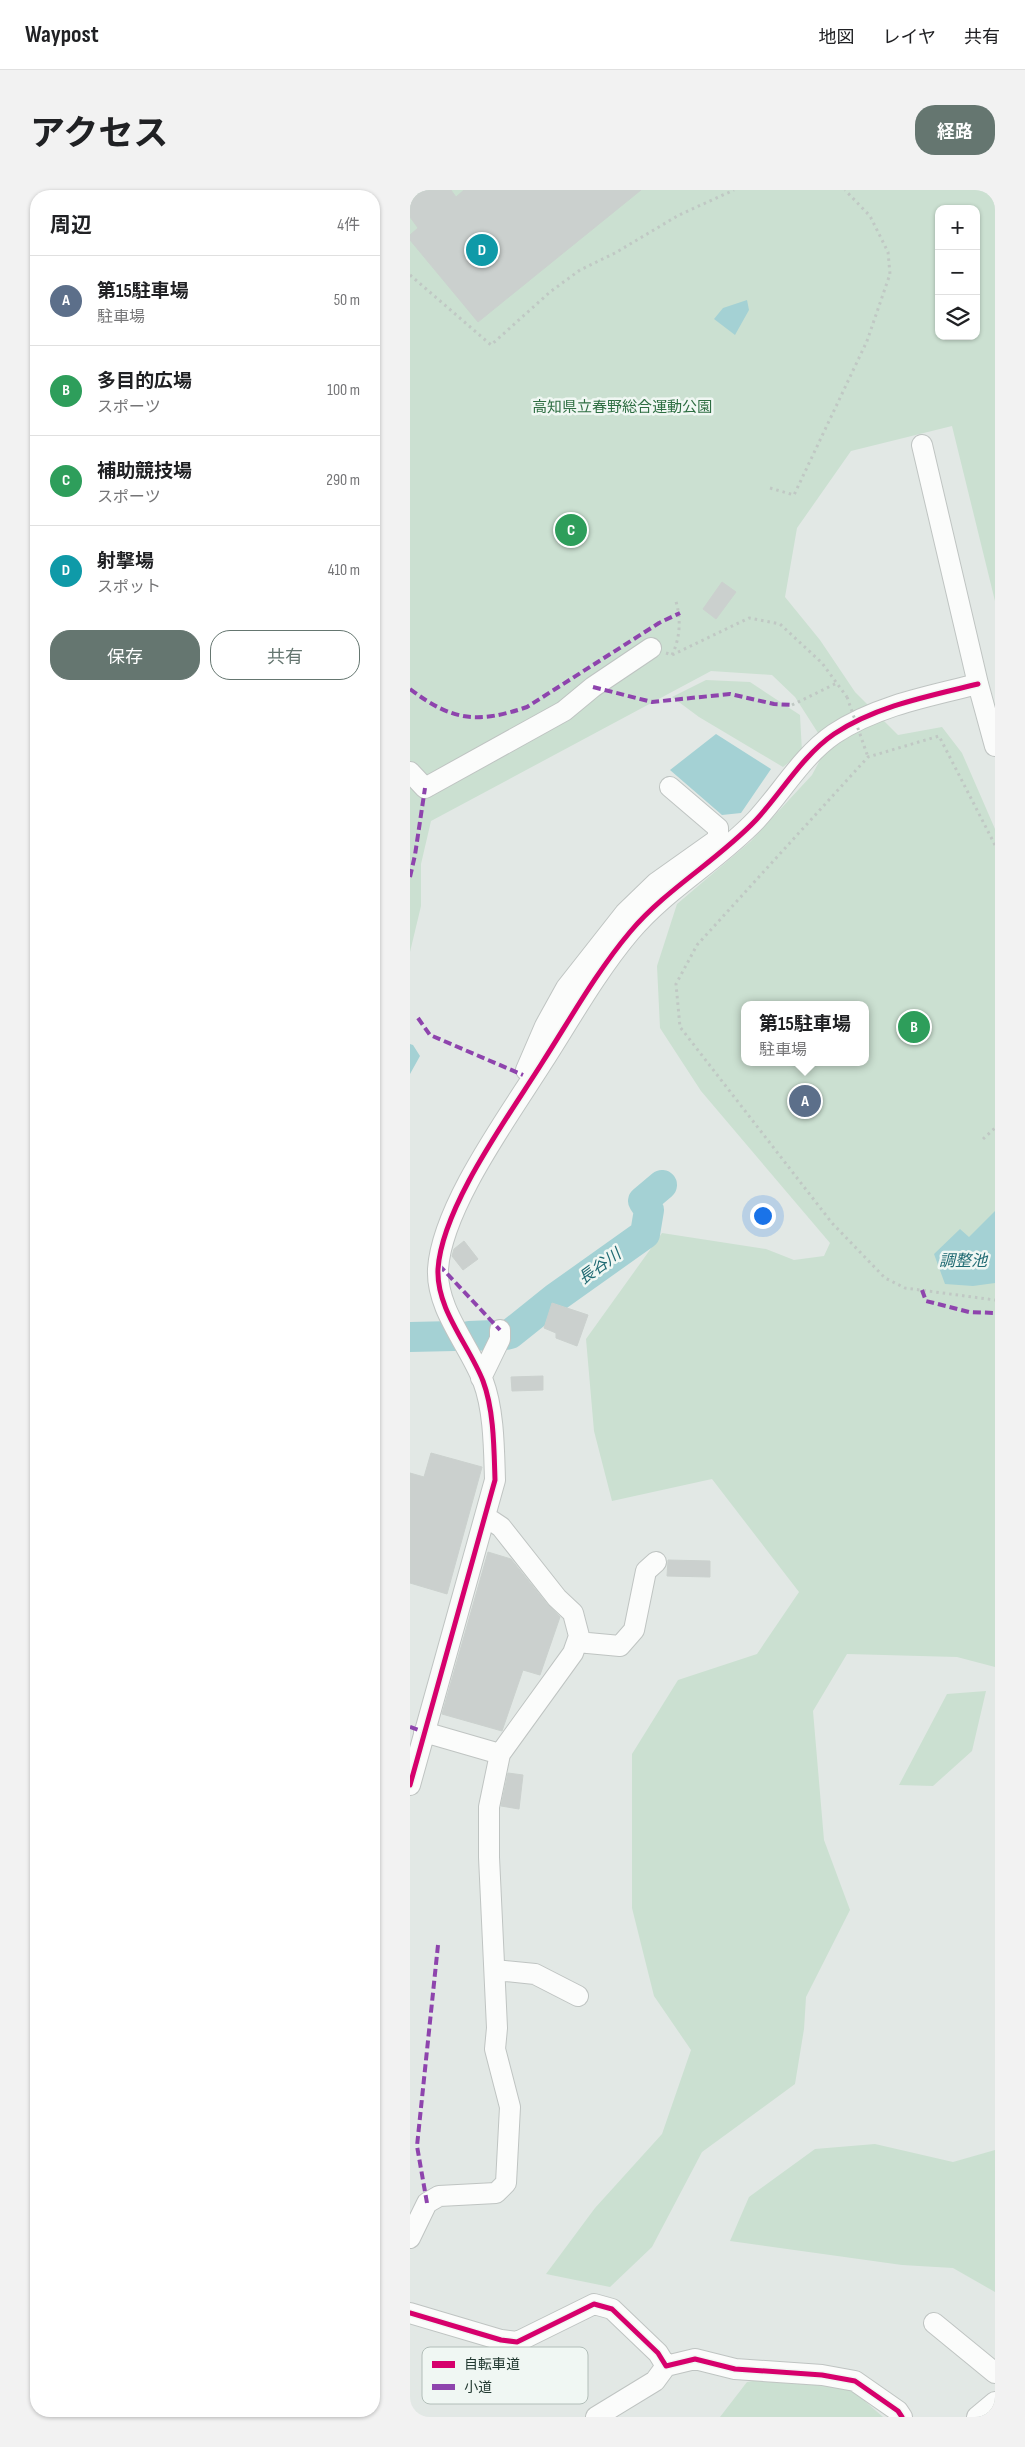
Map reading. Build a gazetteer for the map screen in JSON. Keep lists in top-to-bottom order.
{
  "water": ["調整池", "長谷川"],
  "parks": ["高知県立春野総合運動公園"],
  "legend": ["自転車道", "小道"],
  "page": {
    "header": "Waypost",
    "nav": ["地図", "レイヤ", "共有"],
    "title": "アクセス",
    "buttons": [
      "経路",
      ["保存", "共有"]
    ],
    "heading": ["周辺", "4件"],
    "map_buttons": ["+", "−"],
    "pins": [
      "D",
      "C",
      "B",
      "A"
    ],
    "list": [
      {
        "mark": "A",
        "name": "第15駐車場",
        "note": "駐車場",
        "value": "50 m"
      },
      {
        "mark": "B",
        "name": "多目的広場",
        "note": "スポーツ",
        "value": "100 m"
      },
      {
        "mark": "C",
        "name": "補助競技場",
        "note": "スポーツ",
        "value": "290 m"
      },
      {
        "mark": "D",
        "name": "射撃場",
        "note": "スポット",
        "value": "410 m"
      }
    ],
    "popup": ["第15駐車場", "駐車場"]
  }
}
